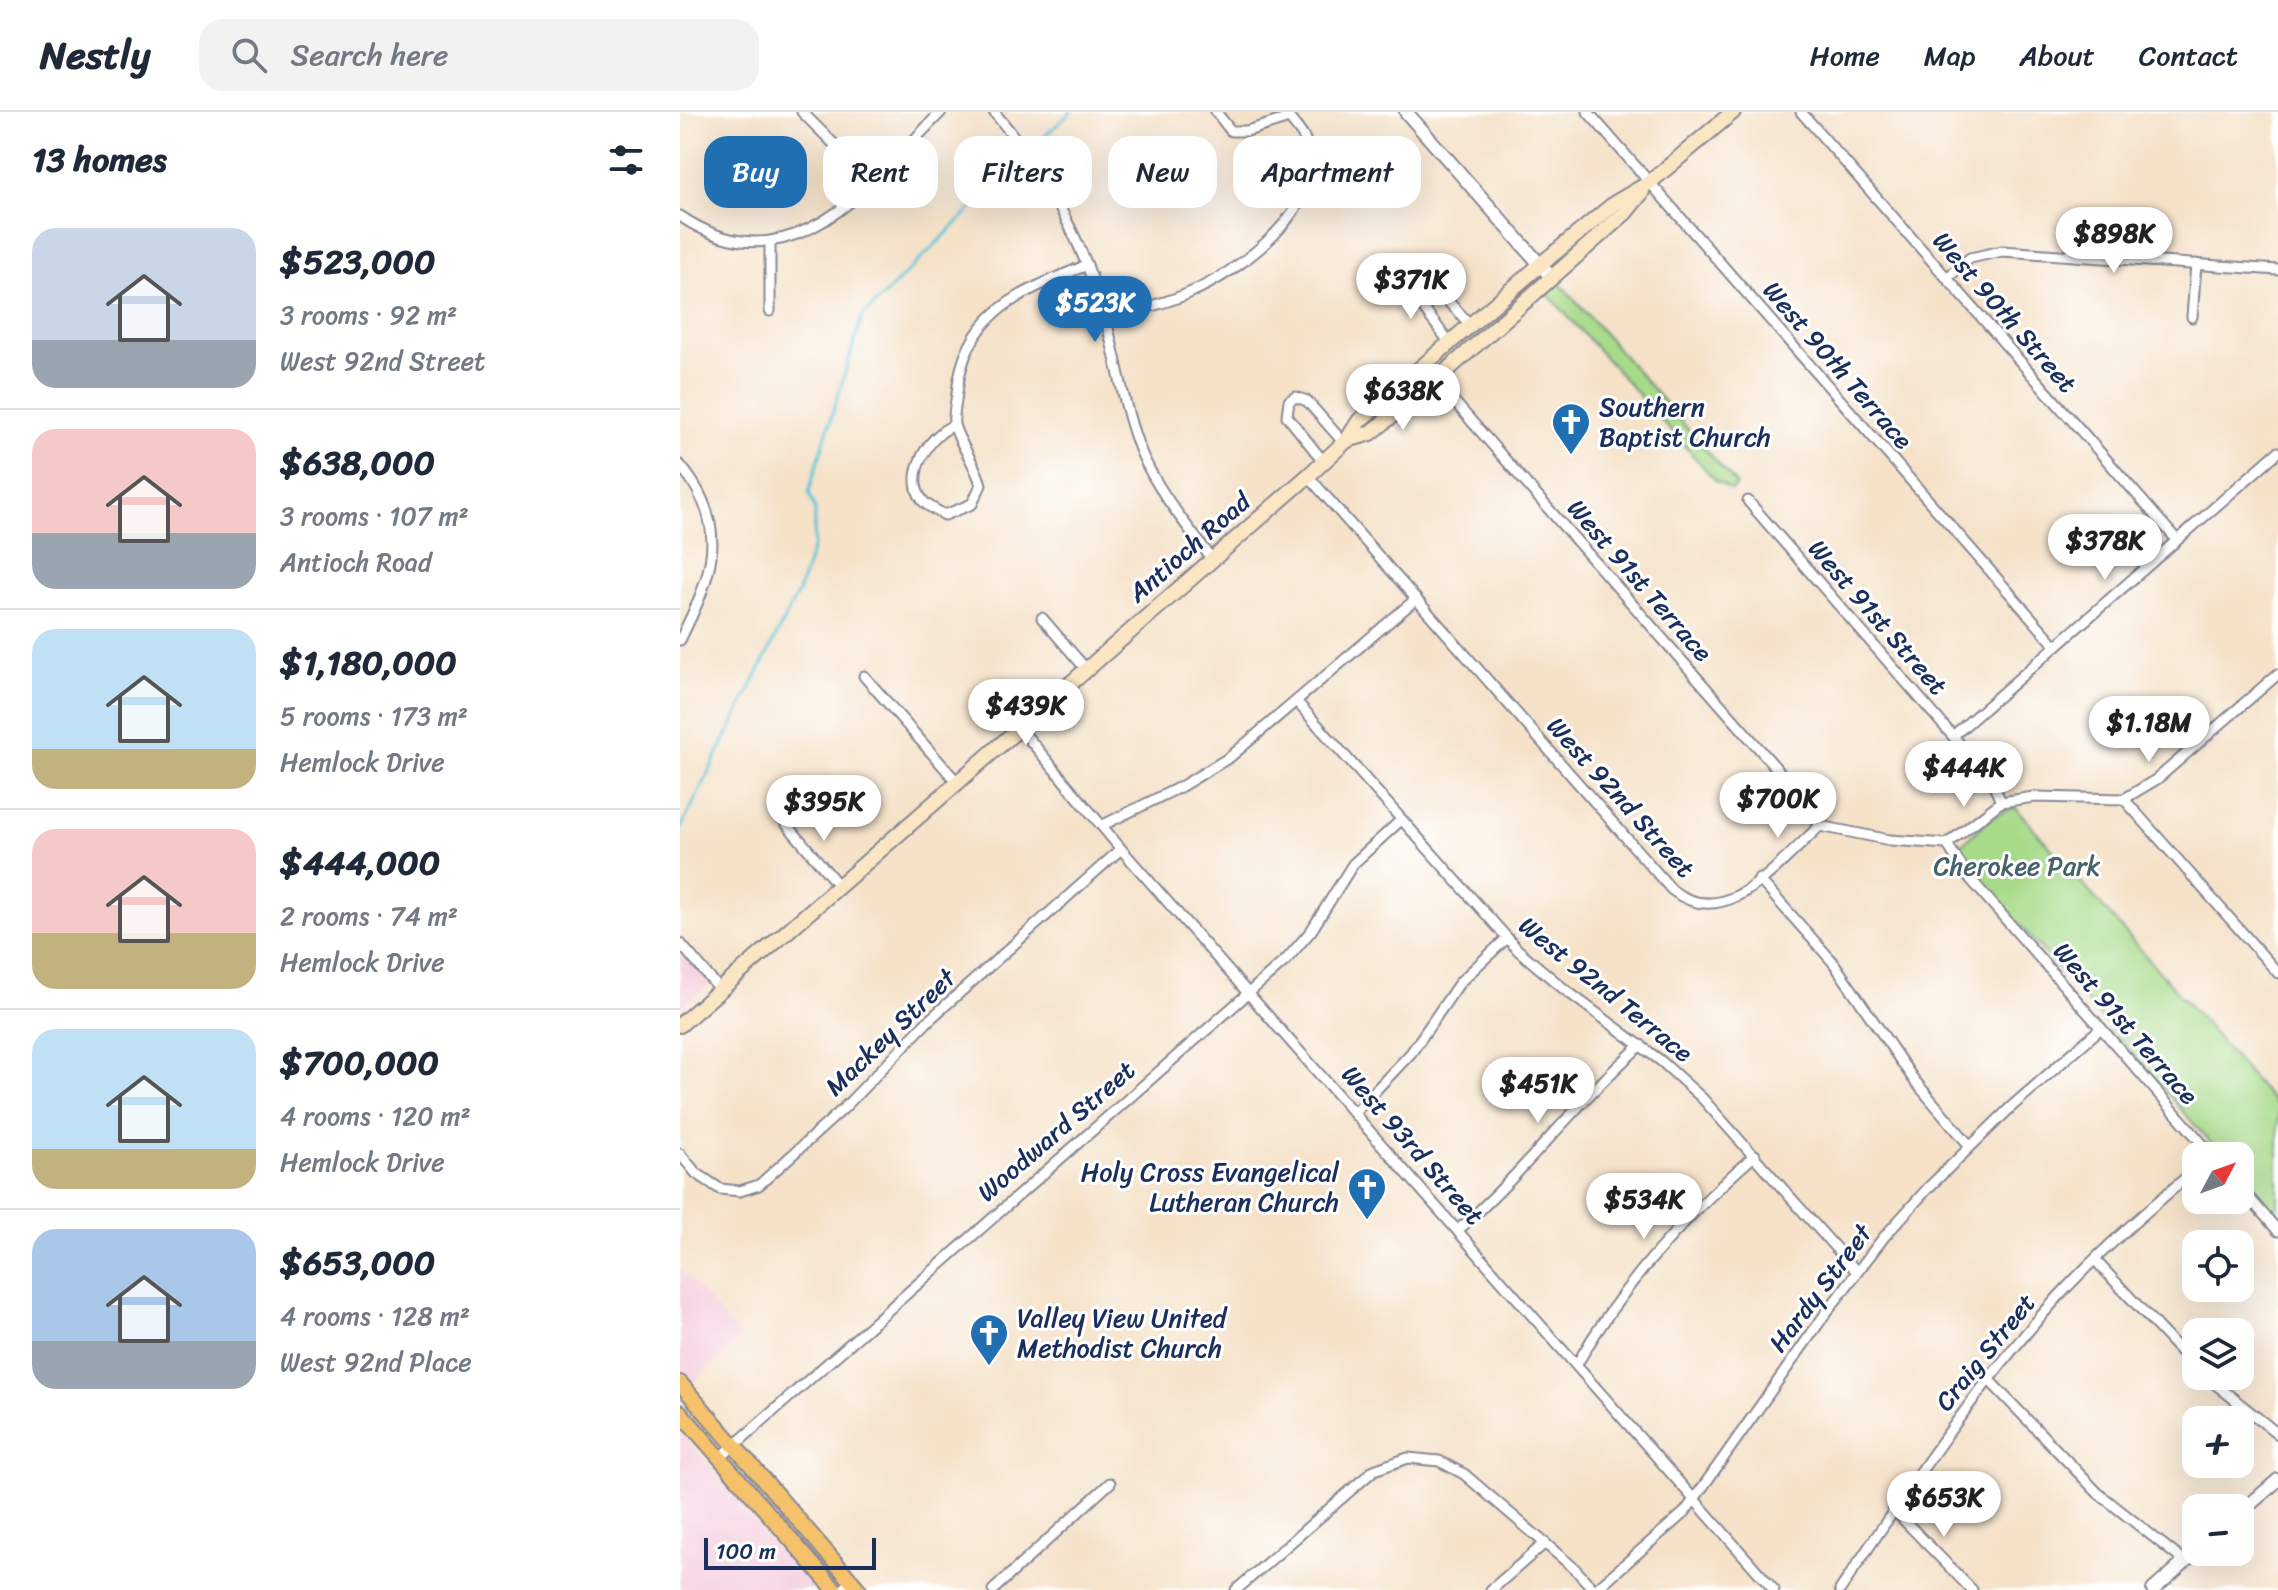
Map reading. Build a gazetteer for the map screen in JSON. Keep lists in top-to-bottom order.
{
  "streets": {
    "main road": ["Antioch Road"],
    "street": [
      "West 90th Street",
      "West 90th Terrace",
      "West 91st Terrace",
      "West 91st Street",
      "West 92nd Street",
      "West 92nd Terrace",
      "Mackey Street",
      "Woodward Street",
      "West 93rd Street",
      "Hardy Street",
      "Craig Street"
    ]
  },
  "crossings": [
    ["West 90th Terrace", "Antioch Road"],
    ["Antioch Road", "West 91st Terrace"],
    ["Antioch Road", "West 92nd Street"],
    ["Antioch Road", "West 93rd Street"],
    ["West 91st Terrace", "Hardy Street"],
    ["West 92nd Terrace", "Woodward Street"],
    ["West 92nd Terrace", "Hardy Street"],
    ["Mackey Street", "West 93rd Street"],
    ["Woodward Street", "West 93rd Street"],
    ["West 93rd Street", "Hardy Street"]
  ],
  "parks": ["Cherokee Park"],
  "places": {
    "church": ["Southern Baptist Church", "Holy Cross Evangelical Lutheran Church", "Valley View United Methodist Church"]
  },
  "scale_bar": "100 m",
  "north": "top right",
  "page": {
    "header": "Nestly",
    "search": "Search here",
    "nav": [
      "Home",
      "Map",
      "About",
      "Contact"
    ],
    "heading": "13 homes",
    "chip": [
      "Buy",
      "Rent",
      "Filters",
      "New",
      "Apartment"
    ],
    "price": [
      "$898K",
      "$371K",
      "$523K",
      "$638K",
      "$378K",
      "$439K",
      "$1.18M",
      "$444K",
      "$700K",
      "$395K",
      "$451K",
      "$534K",
      "$653K"
    ],
    "list": [
      {
        "name": "$523,000",
        "note": "3 rooms · 92 m² · West 92nd Street"
      },
      {
        "name": "$638,000",
        "note": "3 rooms · 107 m² · Antioch Road"
      },
      {
        "name": "$1,180,000",
        "note": "5 rooms · 173 m² · Hemlock Drive"
      },
      {
        "name": "$444,000",
        "note": "2 rooms · 74 m² · Hemlock Drive"
      },
      {
        "name": "$700,000",
        "note": "4 rooms · 120 m² · Hemlock Drive"
      },
      {
        "name": "$653,000",
        "note": "4 rooms · 128 m² · West 92nd Place"
      }
    ],
    "map_buttons": ["+", "−"],
    "scale": "100 m"
  }
}
